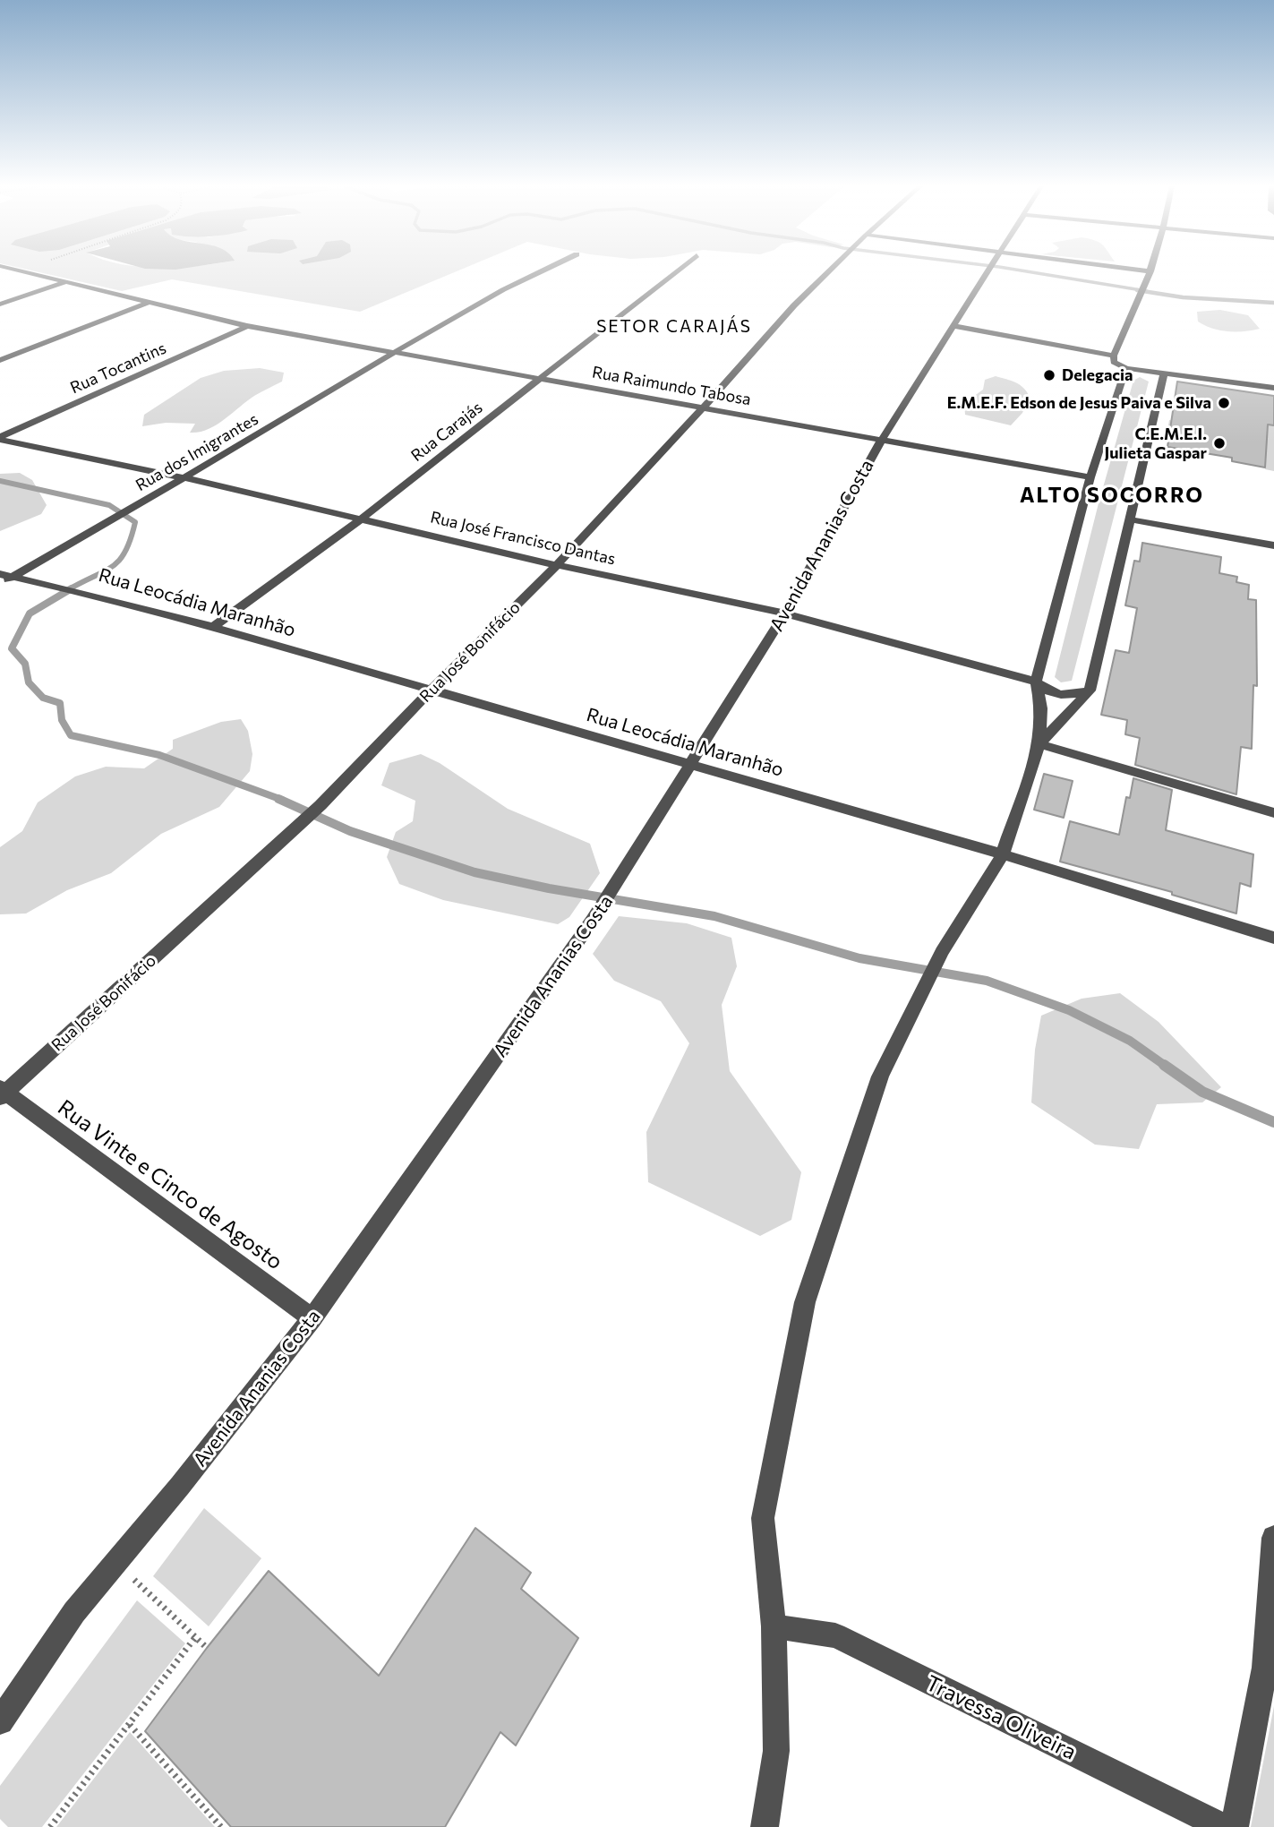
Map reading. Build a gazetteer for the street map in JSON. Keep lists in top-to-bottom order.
{
  "streets": {
    "street": [
      "Rua Tocantins",
      "Rua Raimundo Tabosa",
      "Rua Carajás",
      "Rua dos Imigrantes",
      "Rua José Francisco Dantas",
      "Avenida Ananias Costa",
      "Rua Leocádia Maranhão",
      "Rua José Bonifácio",
      "Rua Vinte e Cinco de Agosto",
      "Travessa Oliveira"
    ]
  },
  "crossings": [
    ["Rua Tocantins", "Rua Raimundo Tabosa"],
    ["Rua Tocantins", "Rua José Francisco Dantas"],
    ["Rua Raimundo Tabosa", "Rua Carajás"],
    ["Rua Raimundo Tabosa", "Rua dos Imigrantes"],
    ["Rua Raimundo Tabosa", "Avenida Ananias Costa"],
    ["Rua Raimundo Tabosa", "Rua José Bonifácio"],
    ["Rua Carajás", "Rua José Francisco Dantas"],
    ["Rua Carajás", "Rua Leocádia Maranhão"],
    ["Rua dos Imigrantes", "Rua José Francisco Dantas"],
    ["Rua dos Imigrantes", "Rua Leocádia Maranhão"],
    ["Rua José Francisco Dantas", "Avenida Ananias Costa"],
    ["Rua José Francisco Dantas", "Rua José Bonifácio"],
    ["Avenida Ananias Costa", "Rua Leocádia Maranhão"],
    ["Avenida Ananias Costa", "Rua Vinte e Cinco de Agosto"],
    ["Rua Leocádia Maranhão", "Rua José Bonifácio"],
    ["Rua José Bonifácio", "Rua Vinte e Cinco de Agosto"]
  ],
  "districts": ["SETOR CARAJÁS", "ALTO SOCORRO"],
  "places": ["Delegacia", "E.M.E.F. Edson de Jesus Paiva e Silva", "C.E.M.E.I. Julieta Gaspar"]
}
